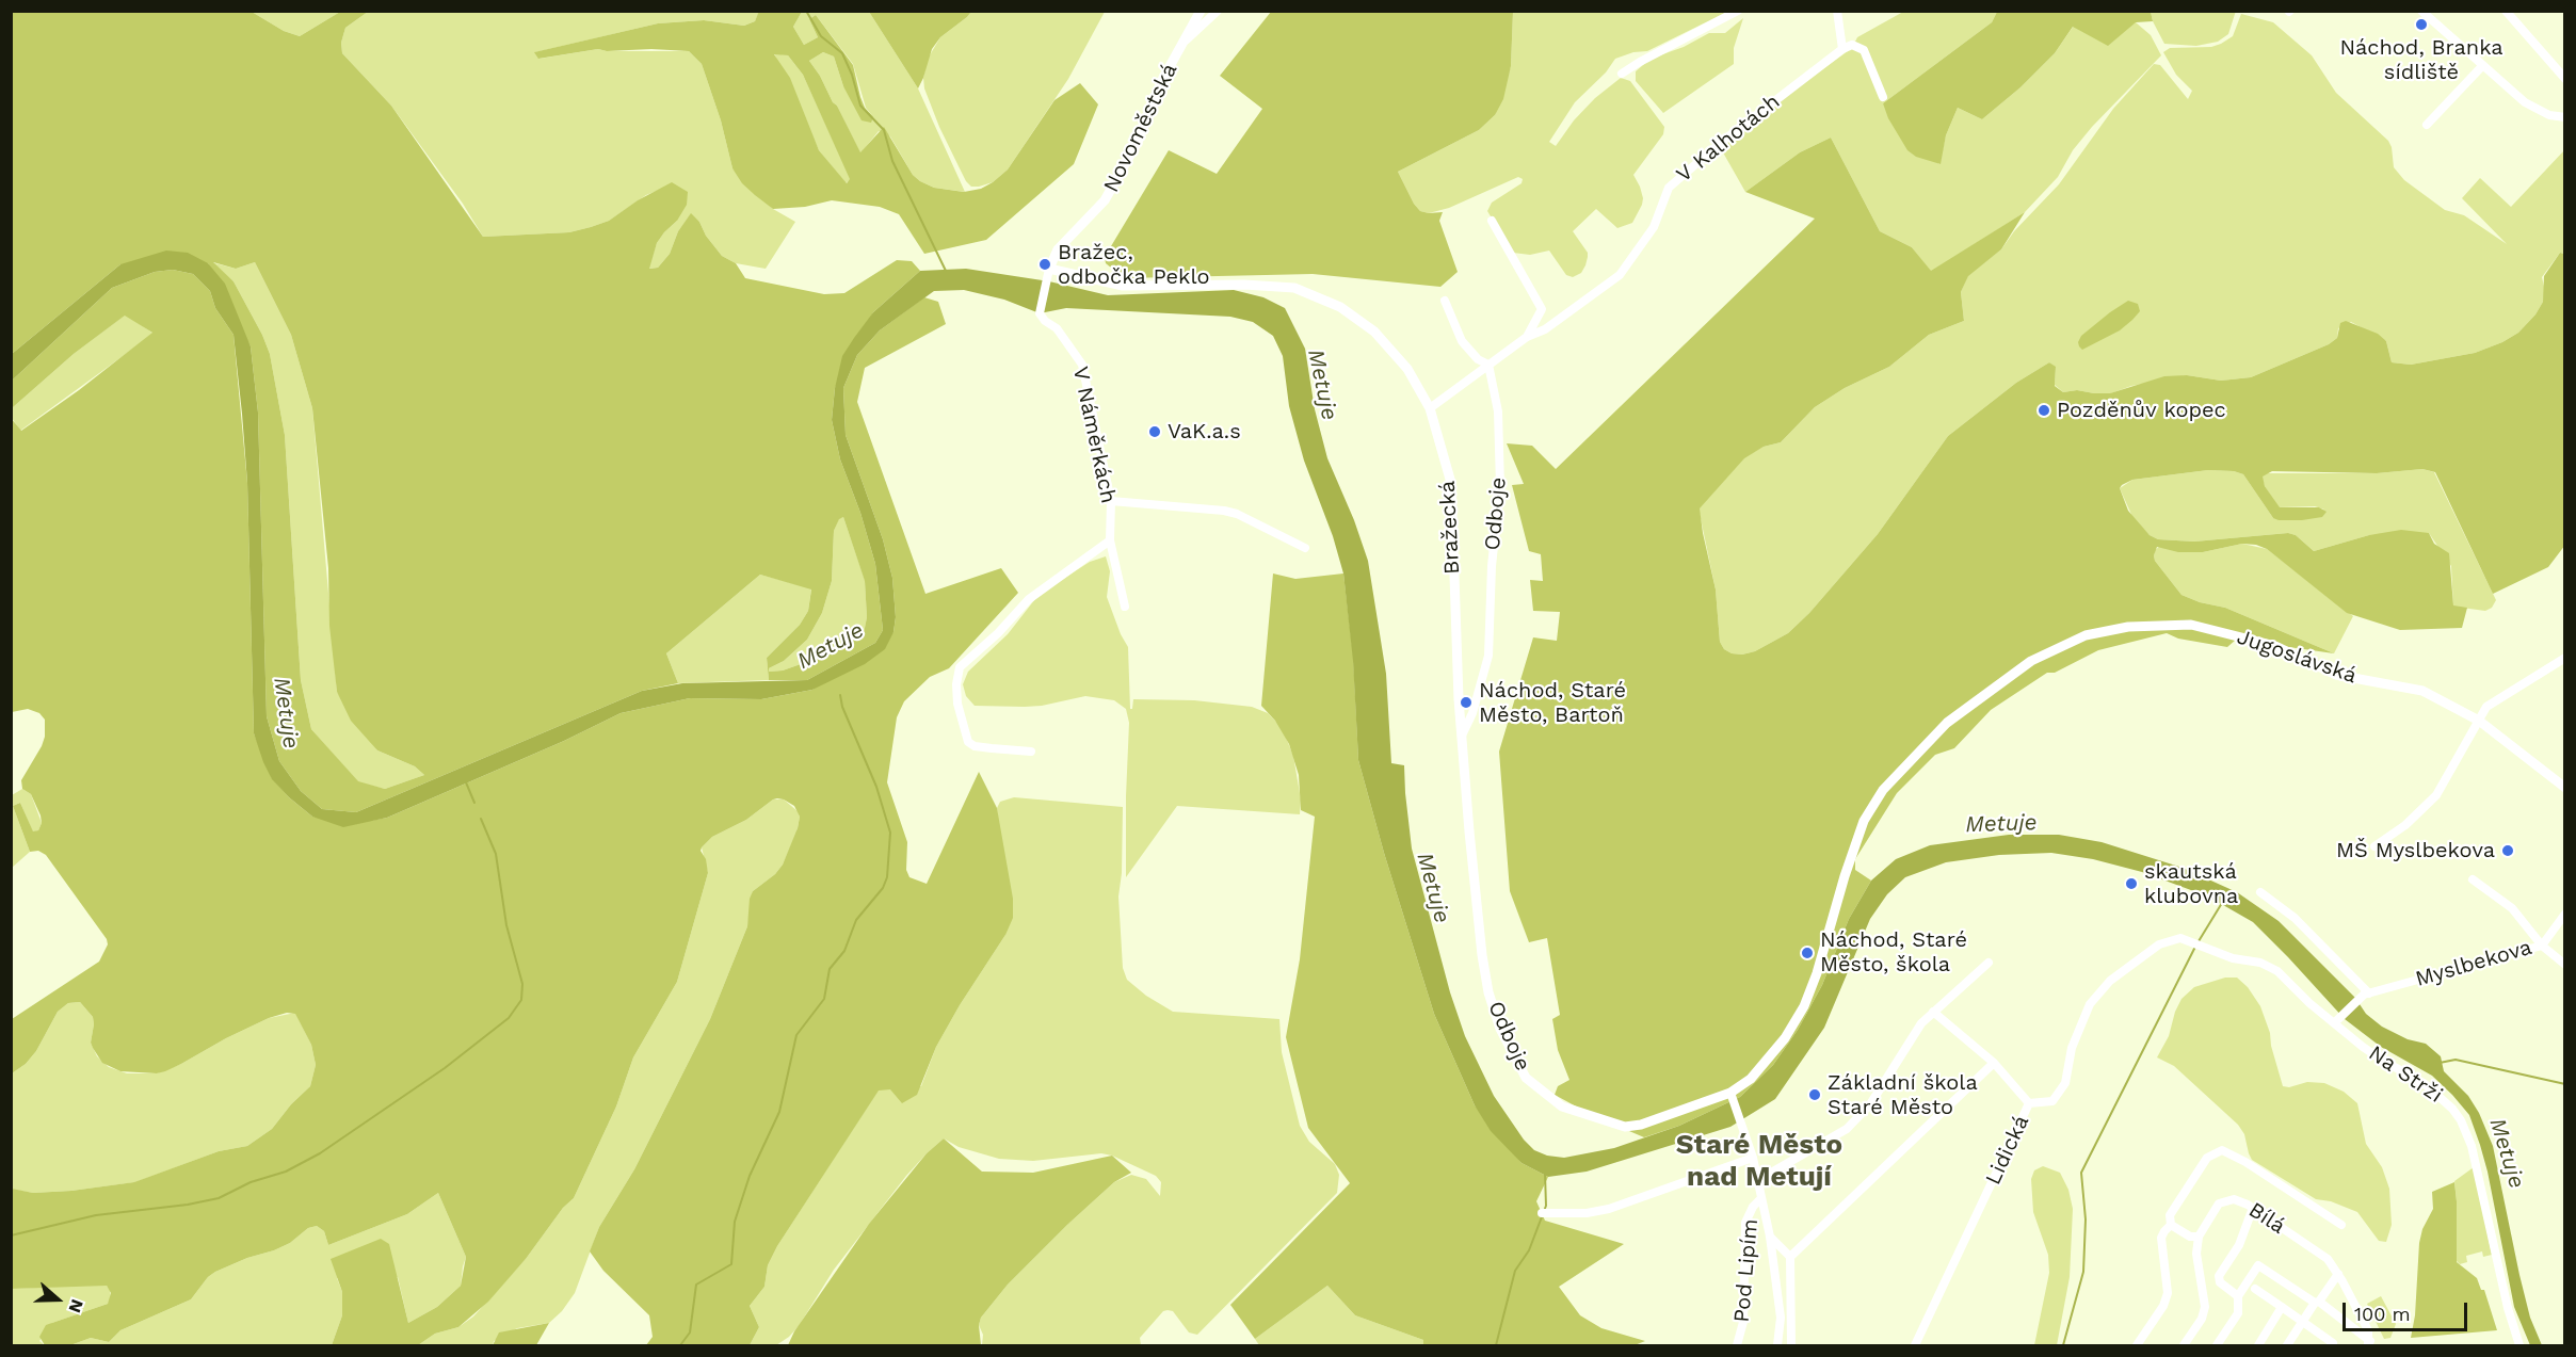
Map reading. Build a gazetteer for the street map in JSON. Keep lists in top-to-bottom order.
{
  "streets": {
    "street": [
      "Novoměstská",
      "V Kalhotách",
      "V Náměrkách",
      "Odboje",
      "Bražecká",
      "Jugoslávská",
      "Myslbekova",
      "Na Strži",
      "Lidická",
      "Bílá",
      "Pod Lipím"
    ]
  },
  "crossings": [
    ["Novoměstská", "V Náměrkách"],
    ["Novoměstská", "Bražecká"],
    ["V Kalhotách", "Odboje"],
    ["V Kalhotách", "Bražecká"],
    ["V Náměrkách", "Bražecká"],
    ["Odboje", "Bražecká"],
    ["Odboje", "Jugoslávská"],
    ["Na Strži", "Lidická"]
  ],
  "districts": ["Staré Město nad Metují"],
  "water": ["Metuje"],
  "places": [
    "Náchod, Branka sídliště",
    "Bražec, odbočka Peklo",
    "Pozděnův kopec",
    "VaK.a.s",
    "Náchod, Staré Město, Bartoň",
    "MŠ Myslbekova",
    "skautská klubovna",
    "Náchod, Staré Město, škola",
    "Základní škola Staré Město"
  ],
  "scale_bar": "100 m",
  "north": "right"
}
